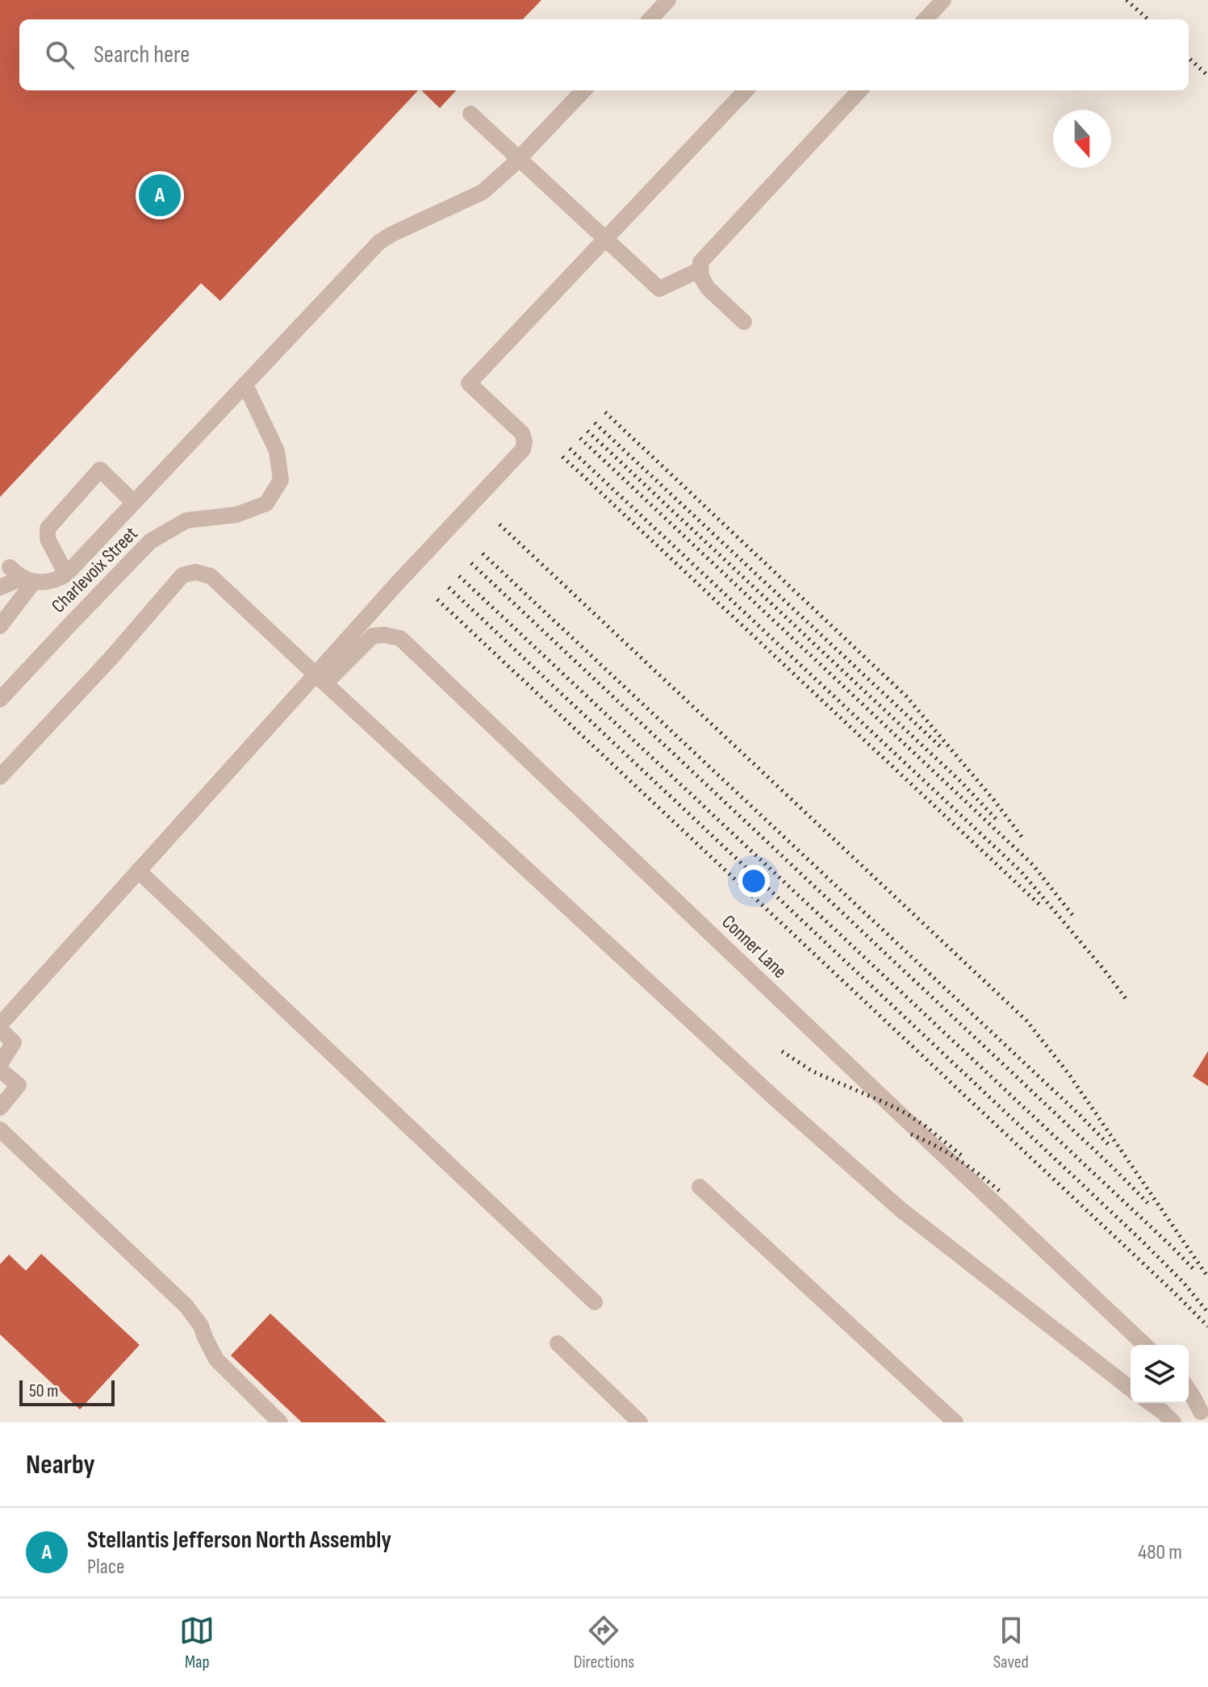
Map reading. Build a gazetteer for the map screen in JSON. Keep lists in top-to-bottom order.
{
  "streets": {
    "street": ["Charlevoix Street", "Conner Lane"]
  },
  "scale_bar": "50 m",
  "north": "bottom",
  "page": {
    "search": "Search here",
    "pins": "A",
    "scale": "50 m",
    "heading": "Nearby",
    "list": [
      {
        "mark": "A",
        "name": "Stellantis Jefferson North Assembly",
        "note": "Place",
        "value": "480 m"
      }
    ],
    "nav": ["Map", "Directions", "Saved"]
  }
}
